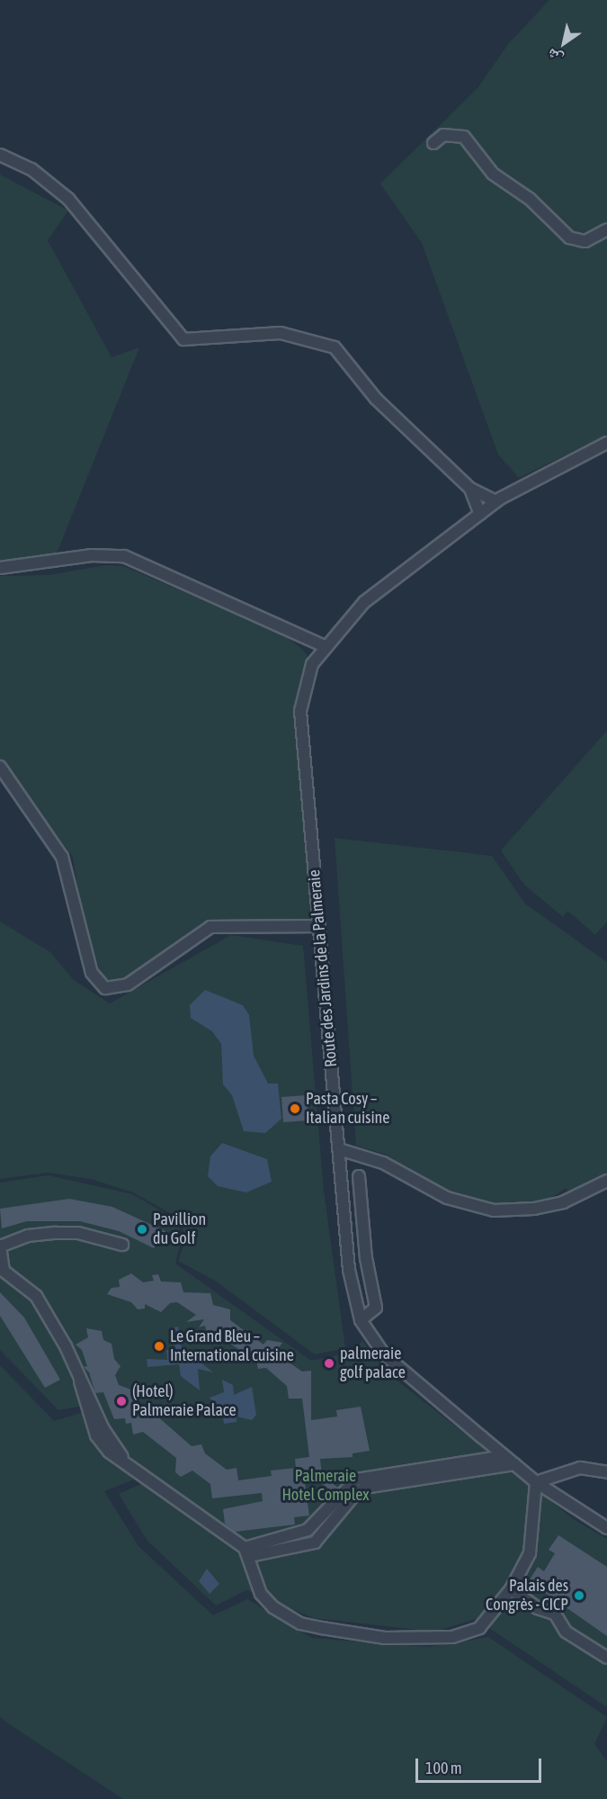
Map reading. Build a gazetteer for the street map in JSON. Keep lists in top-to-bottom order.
{
  "streets": {
    "street": ["Route des Jardins de la Palmeraie"]
  },
  "parks": ["Palmeraie Hotel Complex"],
  "places": [
    "Pasta Cosy – Italian cuisine",
    "Pavillion du Golf",
    "Le Grand Bleu – International cuisine",
    "palmeraie golf palace",
    "(Hotel) Palmeraie Palace",
    "Palais des Congrès - CICP"
  ],
  "scale_bar": "100 m",
  "north": "bottom left"
}
